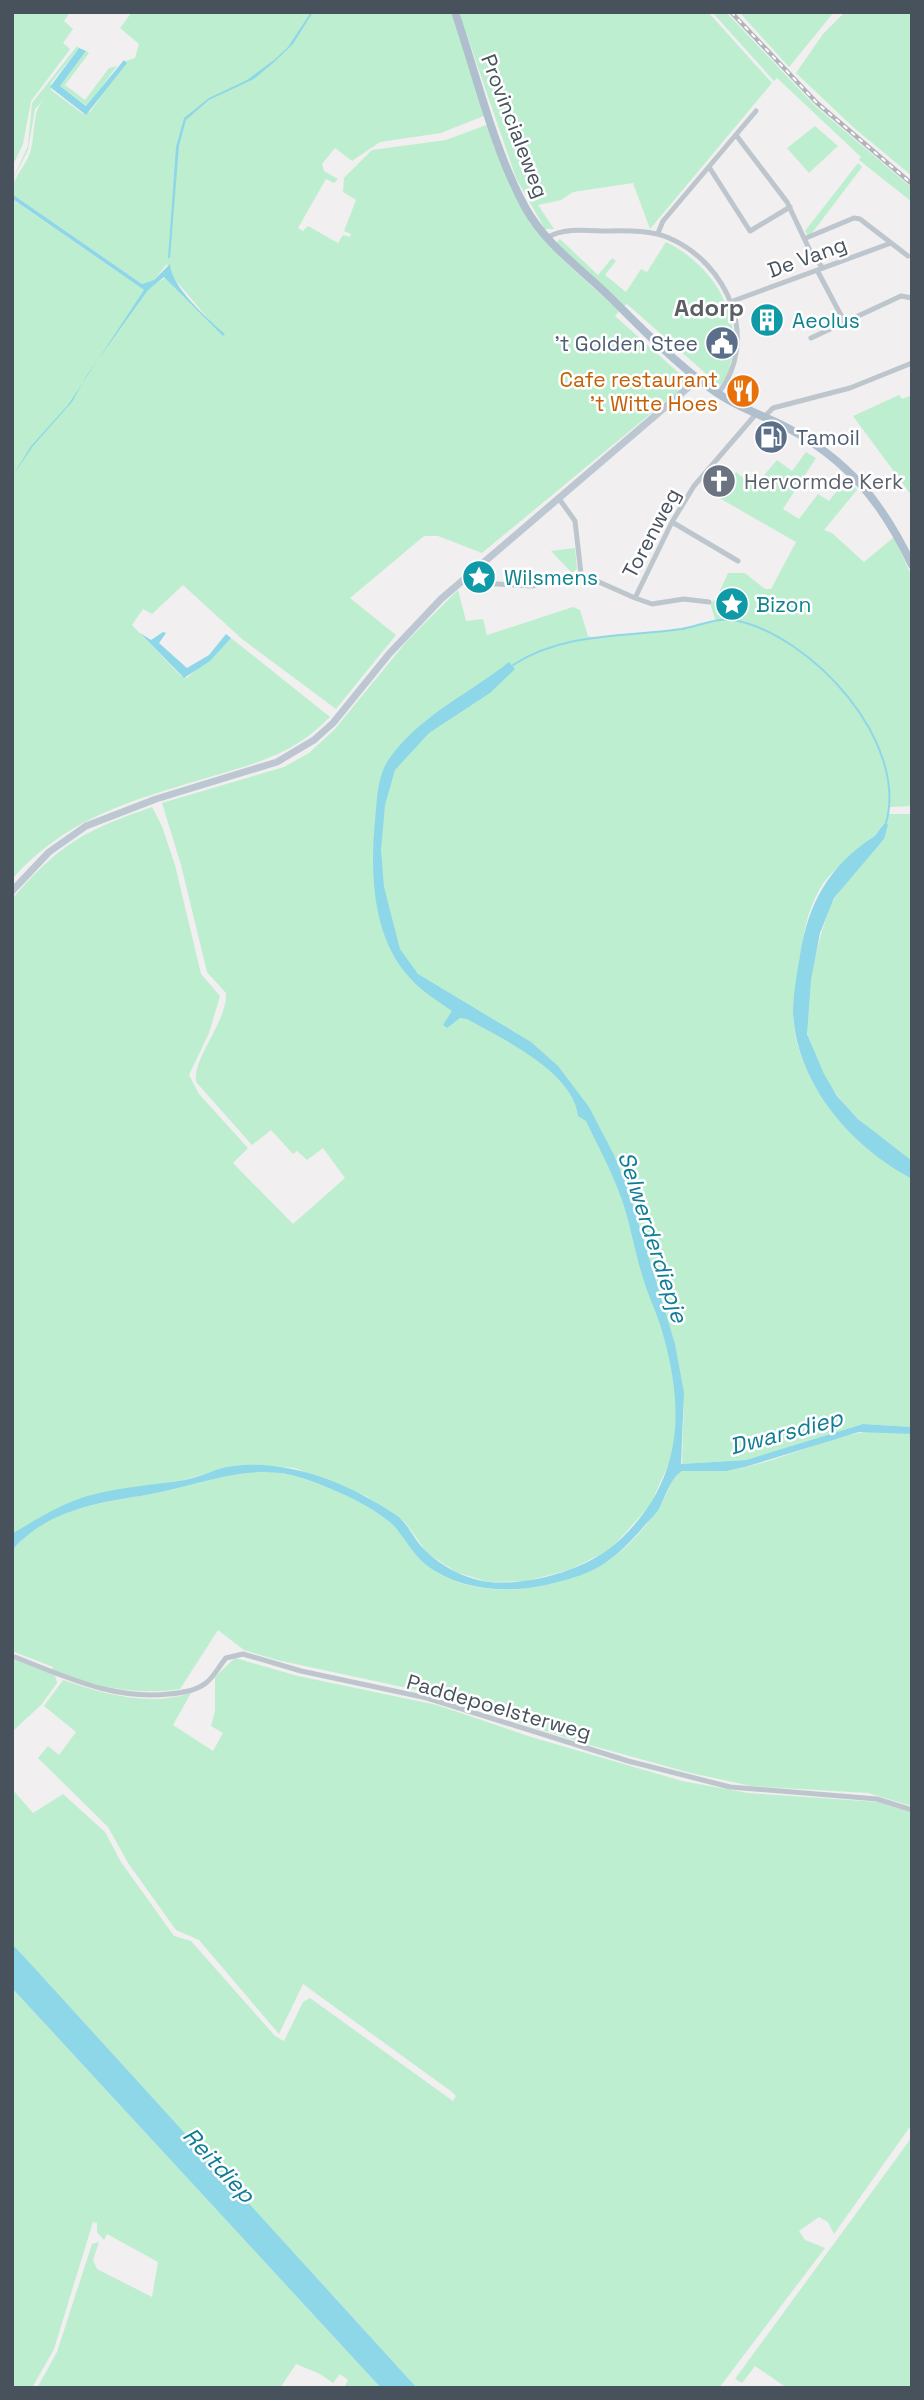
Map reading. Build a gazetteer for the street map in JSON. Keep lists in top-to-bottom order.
{
  "streets": {
    "main road": ["Provincialeweg"],
    "street": ["De Vang", "Torenweg", "Paddepoelsterweg"]
  },
  "crossings": [
    ["Provincialeweg", "Torenweg"]
  ],
  "districts": ["Adorp"],
  "water": ["Selwerderdiepje", "Dwarsdiep", "Reitdiep"],
  "places": {
    "building": ["Aeolus"],
    "public building": ["'t Golden Stee"],
    "restaurant": ["Cafe restaurant 't Witte Hoes"],
    "fuel station": ["Tamoil"],
    "church": ["Hervormde Kerk"],
    "place": ["Wilsmens", "Bizon"]
  }
}
